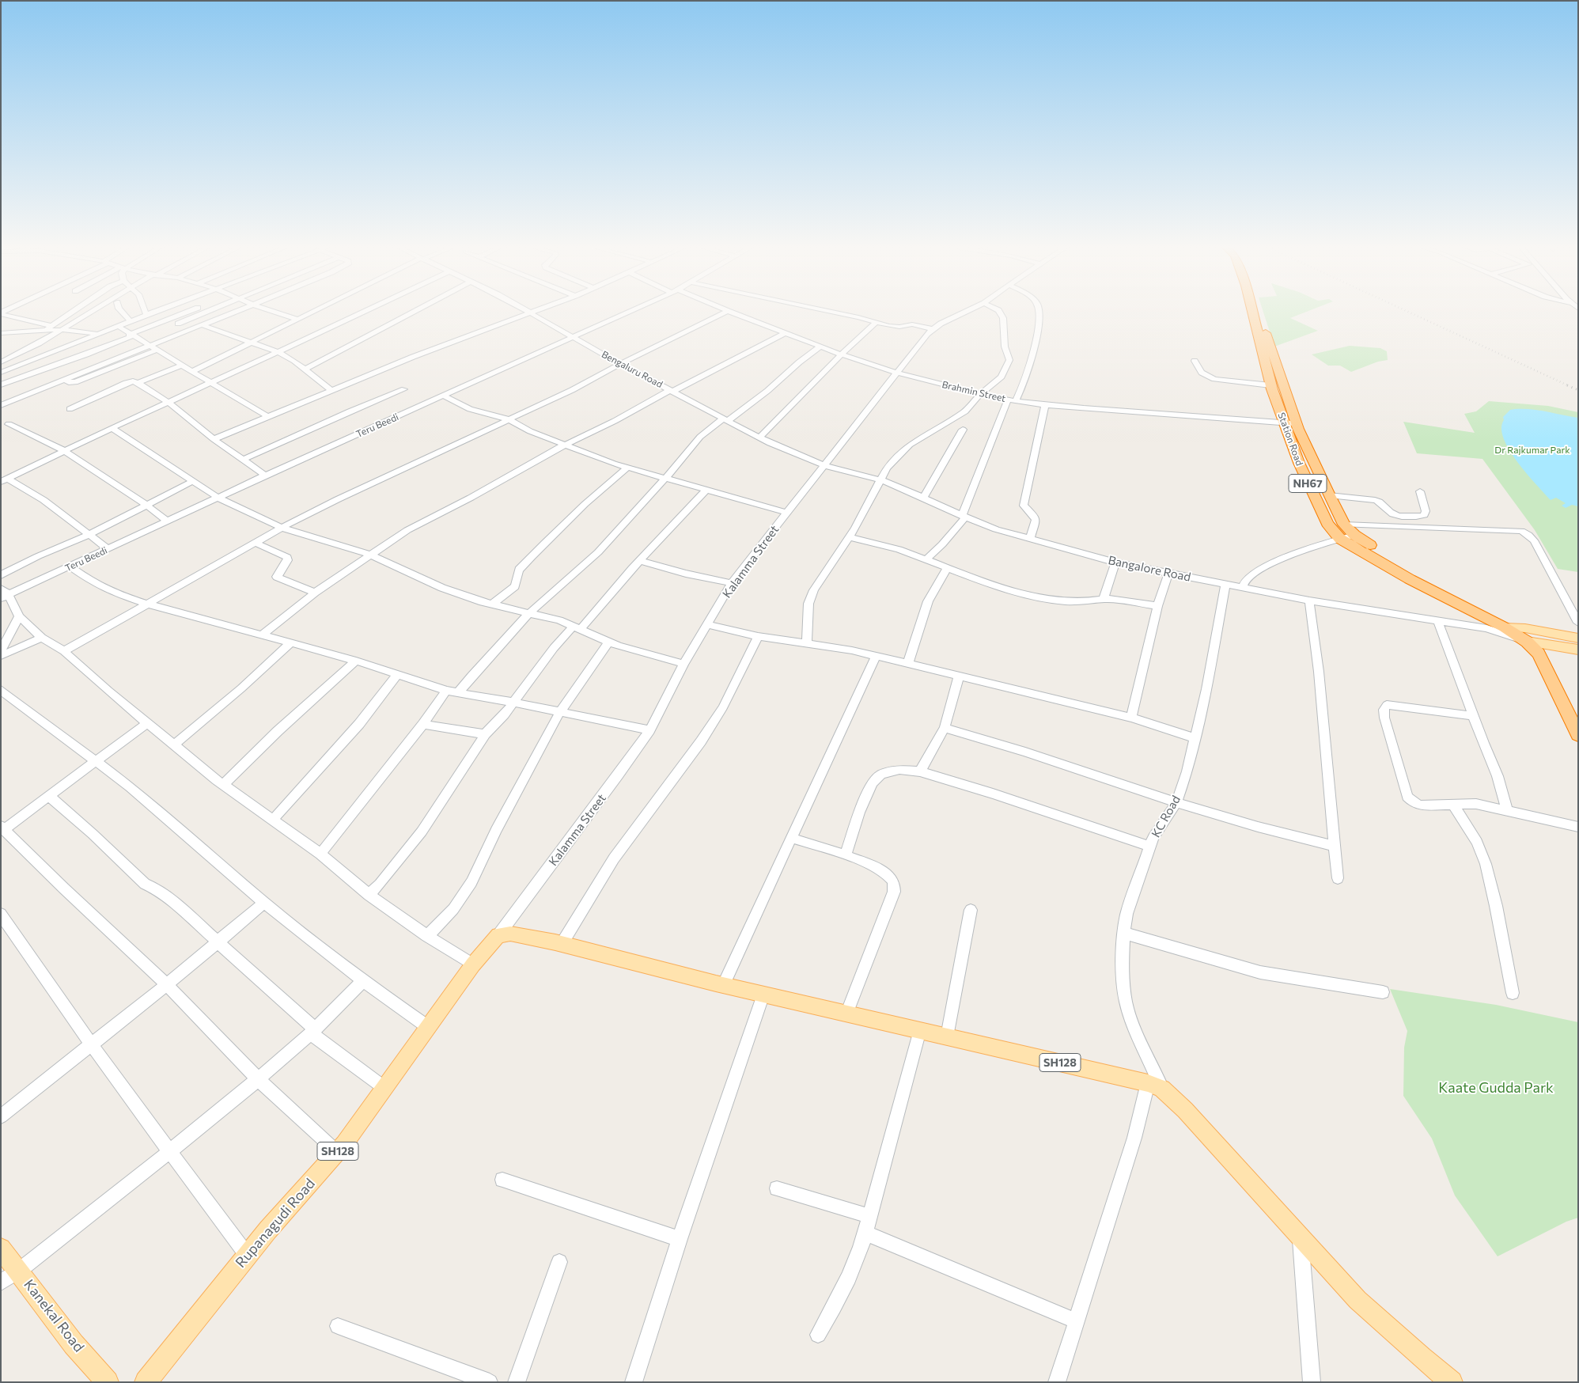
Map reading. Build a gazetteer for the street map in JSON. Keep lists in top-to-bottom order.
{
  "streets": {
    "highway": ["Station Road", "NH67"],
    "main road": ["SH128", "Rupanagudi Road", "Kanekal Road"],
    "street": [
      "Bengaluru Road",
      "Brahmin Street",
      "Teru Beedi",
      "Kalamma Street",
      "Bangalore Road",
      "KC Road"
    ]
  },
  "crossings": [
    ["Bengaluru Road", "Teru Beedi"],
    ["Bengaluru Road", "Kalamma Street"],
    ["Bengaluru Road", "Bangalore Road"],
    ["Brahmin Street", "Station Road"],
    ["Brahmin Street", "NH67"],
    ["Brahmin Street", "Kalamma Street"],
    ["Station Road", "NH67"],
    ["Station Road", "Bangalore Road"],
    ["NH67", "Bangalore Road"],
    ["Kalamma Street", "Bangalore Road"],
    ["Kalamma Street", "SH128"],
    ["Kalamma Street", "Rupanagudi Road"],
    ["Bangalore Road", "KC Road"],
    ["KC Road", "SH128"],
    ["SH128", "Rupanagudi Road"]
  ],
  "parks": ["Dr Rajkumar Park", "Kaate Gudda Park"]
}
